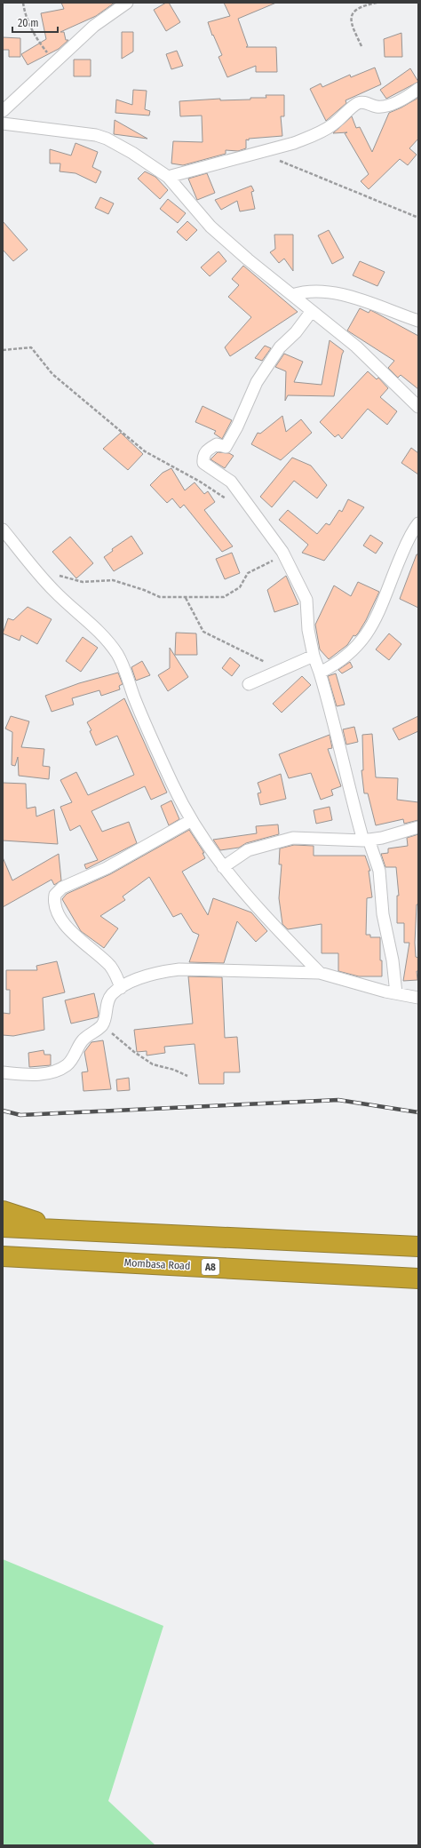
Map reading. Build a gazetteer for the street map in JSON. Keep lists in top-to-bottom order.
{
  "streets": {
    "highway": ["Mombasa Road", "A8"]
  },
  "scale_bar": "20 m"
}
